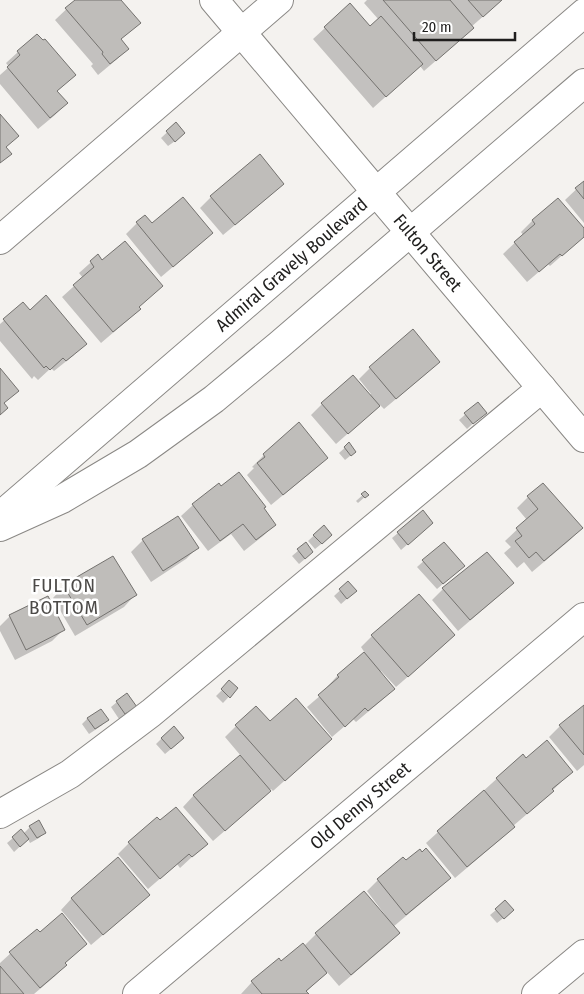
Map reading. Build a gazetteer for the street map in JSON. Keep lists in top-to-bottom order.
{
  "streets": {
    "street": ["Fulton Street", "Admiral Gravely Boulevard", "Old Denny Street"]
  },
  "crossings": [
    ["Fulton Street", "Admiral Gravely Boulevard"]
  ],
  "districts": ["FULTON BOTTOM"],
  "scale_bar": "20 m"
}
